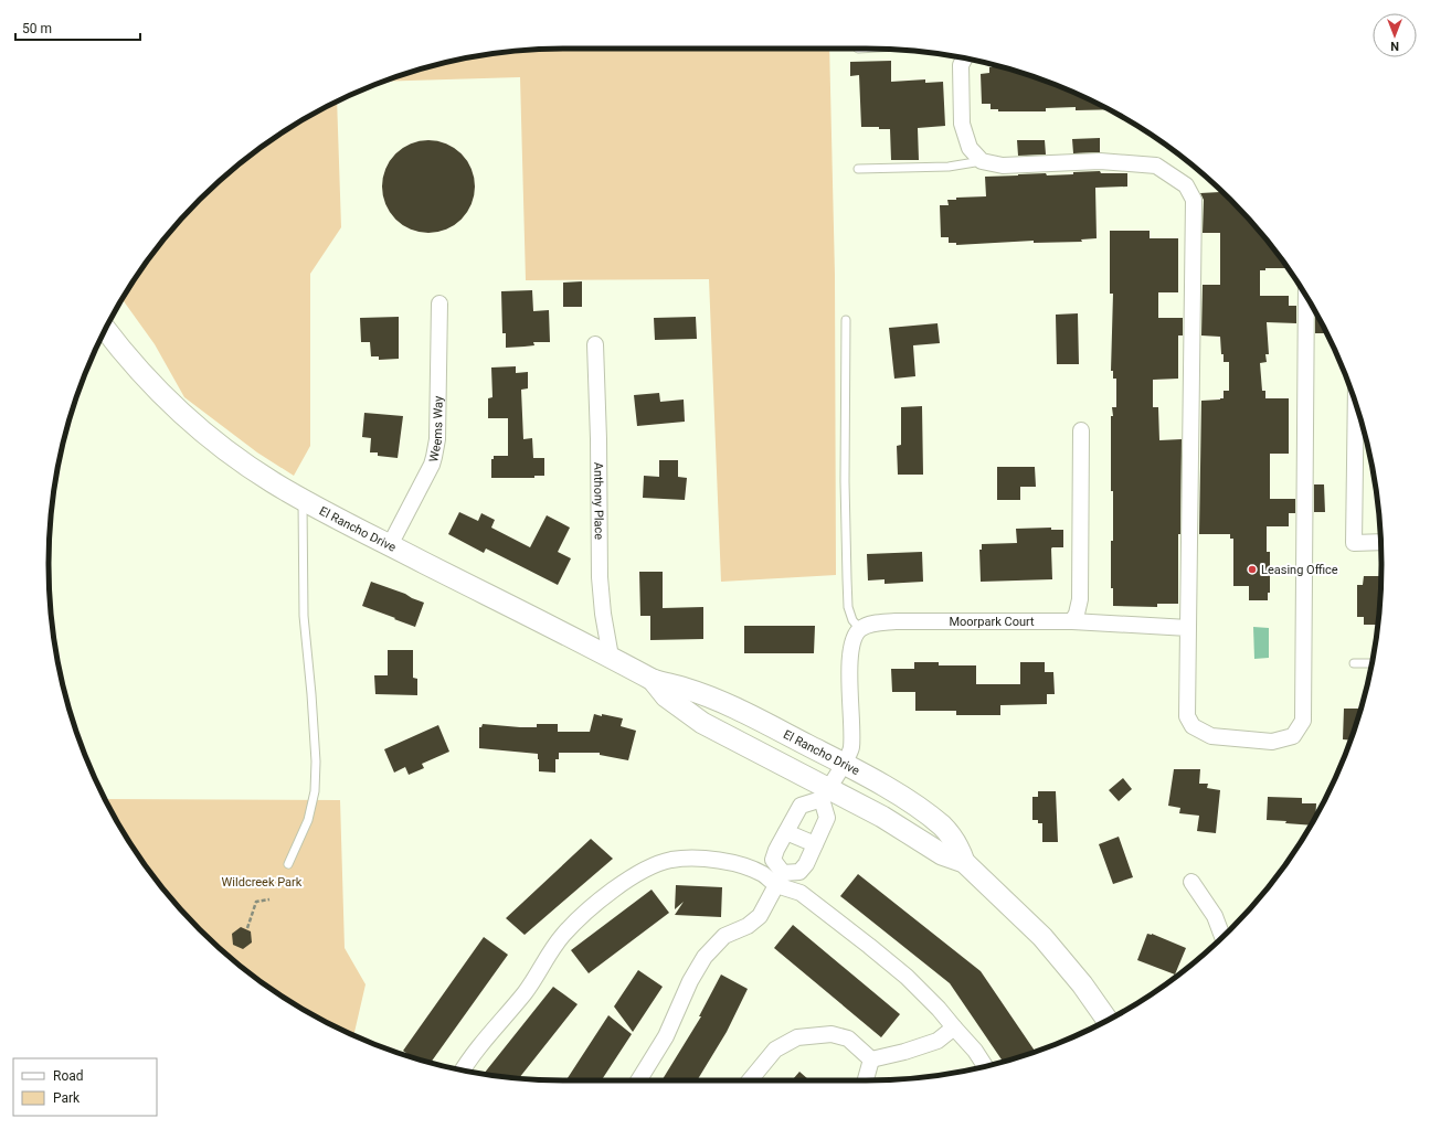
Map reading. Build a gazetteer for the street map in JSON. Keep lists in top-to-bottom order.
{
  "streets": {
    "main road": ["El Rancho Drive"],
    "street": ["Weems Way", "Anthony Place", "Moorpark Court"]
  },
  "crossings": [
    ["Weems Way", "El Rancho Drive"],
    ["Anthony Place", "El Rancho Drive"]
  ],
  "parks": ["Wildcreek Park"],
  "places": ["Leasing Office"],
  "legend": ["Road", "Park"],
  "scale_bar": "50 m",
  "north": "bottom"
}
